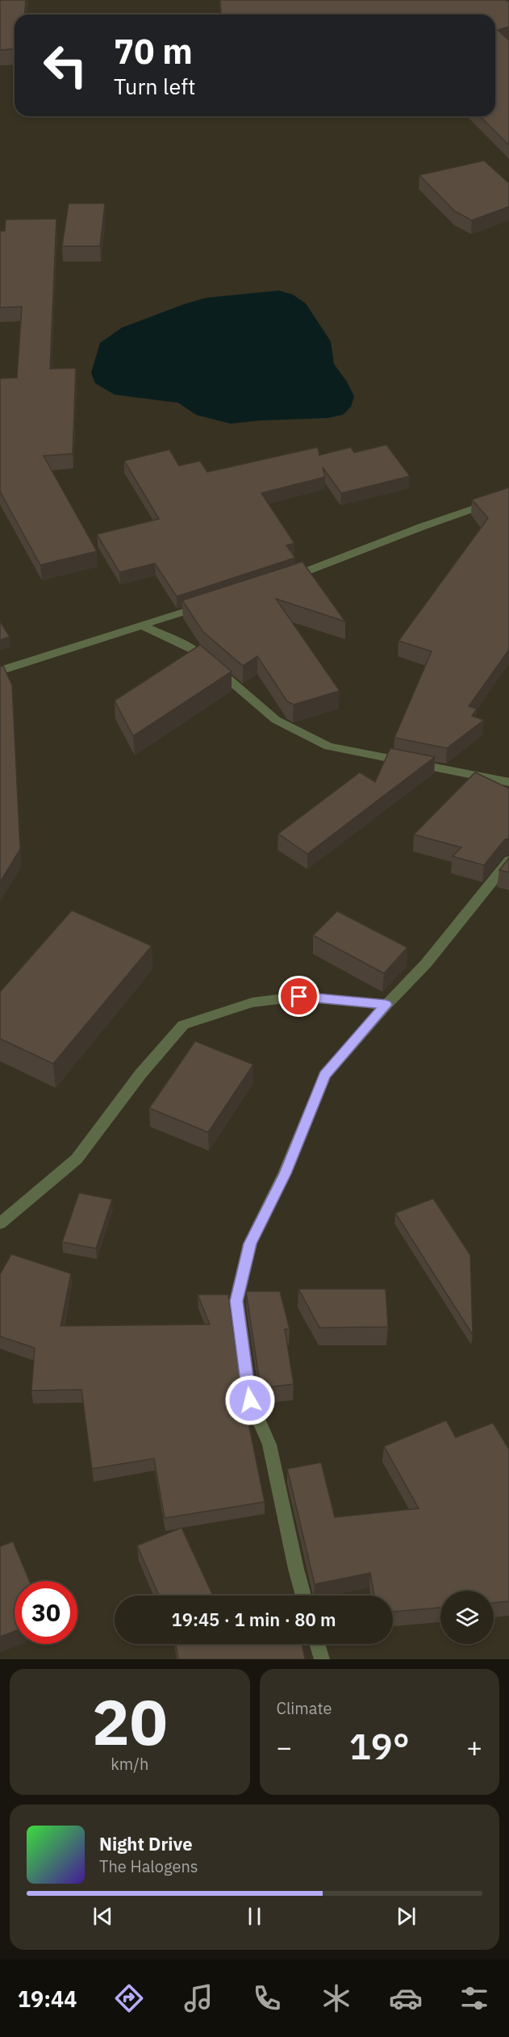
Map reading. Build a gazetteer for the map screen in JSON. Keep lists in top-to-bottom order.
{
  "page": {
    "turn": ["70 m", "Turn left"],
    "limit": "30",
    "trip": "19:45 · 1 min · 80 m",
    "tile": [
      ["20", "km/h"],
      "Climate"
    ],
    "heat": ["−", "19°", "+"],
    "song": ["Night Drive", "The Halogens"],
    "tabs": "19:44"
  }
}
